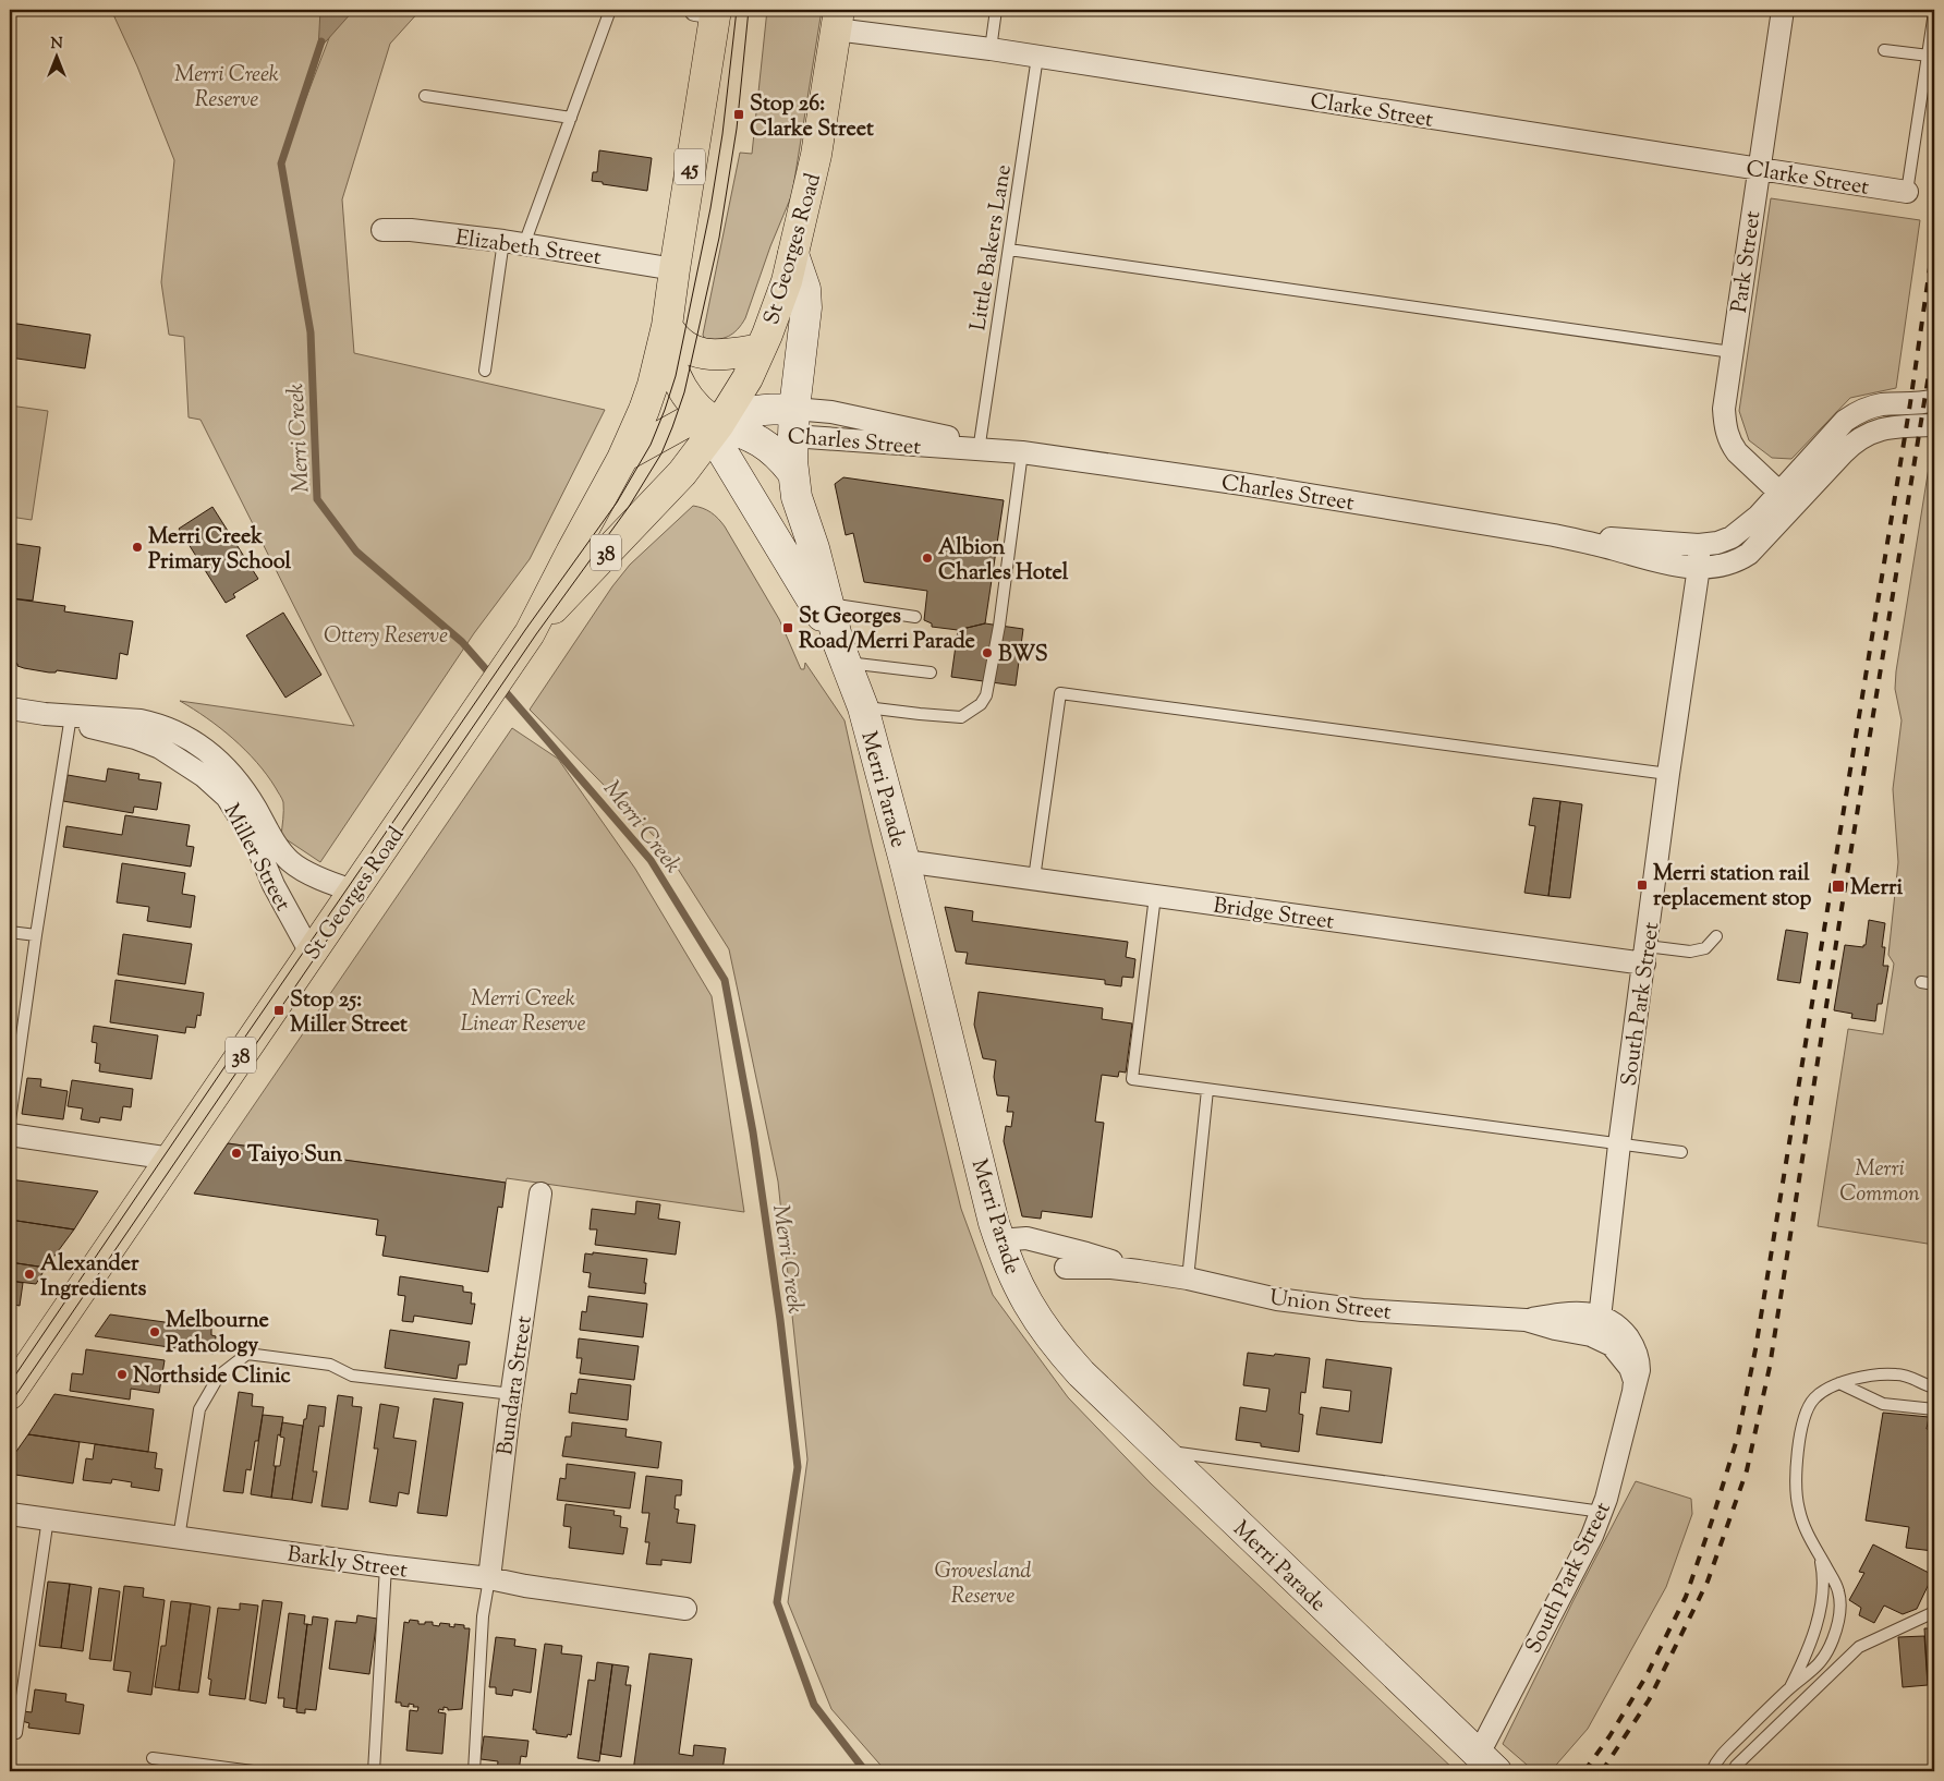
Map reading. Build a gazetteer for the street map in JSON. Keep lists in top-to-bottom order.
{
  "streets": {
    "highway": ["45", "St Georges Road", "38"],
    "main road": ["Charles Street", "Merri Parade"],
    "street": [
      "Clarke Street",
      "Elizabeth Street",
      "Park Street",
      "Miller Street",
      "Bridge Street",
      "South Park Street",
      "Union Street",
      "Bundara Street",
      "Barkly Street"
    ],
    "lane": ["Little Bakers Lane"]
  },
  "crossings": [
    ["Clarke Street", "Little Bakers Lane"],
    ["Clarke Street", "St Georges Road"],
    ["Clarke Street", "Park Street"],
    ["Elizabeth Street", "St Georges Road"],
    ["Little Bakers Lane", "Charles Street"],
    ["St Georges Road", "Charles Street"],
    ["St Georges Road", "Merri Parade"],
    ["St Georges Road", "Miller Street"],
    ["Park Street", "Charles Street"],
    ["Charles Street", "Merri Parade"],
    ["Charles Street", "South Park Street"],
    ["Merri Parade", "Bridge Street"],
    ["Merri Parade", "South Park Street"],
    ["Merri Parade", "Union Street"],
    ["Bridge Street", "South Park Street"],
    ["South Park Street", "Union Street"],
    ["Bundara Street", "Barkly Street"]
  ],
  "water": ["Merri Creek"],
  "parks": [
    "Merri Creek Reserve",
    "Ottery Reserve",
    "Merri Creek Linear Reserve",
    "Merri Common",
    "Grovesland Reserve"
  ],
  "places": {
    "transit": [
      "Stop 26: Clarke Street",
      "St Georges Road/Merri Parade",
      "Merri station rail replacement stop",
      "Merri",
      "Stop 25: Miller Street"
    ],
    "other": [
      "Merri Creek Primary School",
      "Albion Charles Hotel",
      "BWS",
      "Taiyo Sun",
      "Alexander Ingredients",
      "Melbourne Pathology",
      "Northside Clinic"
    ]
  },
  "north": "top"
}
